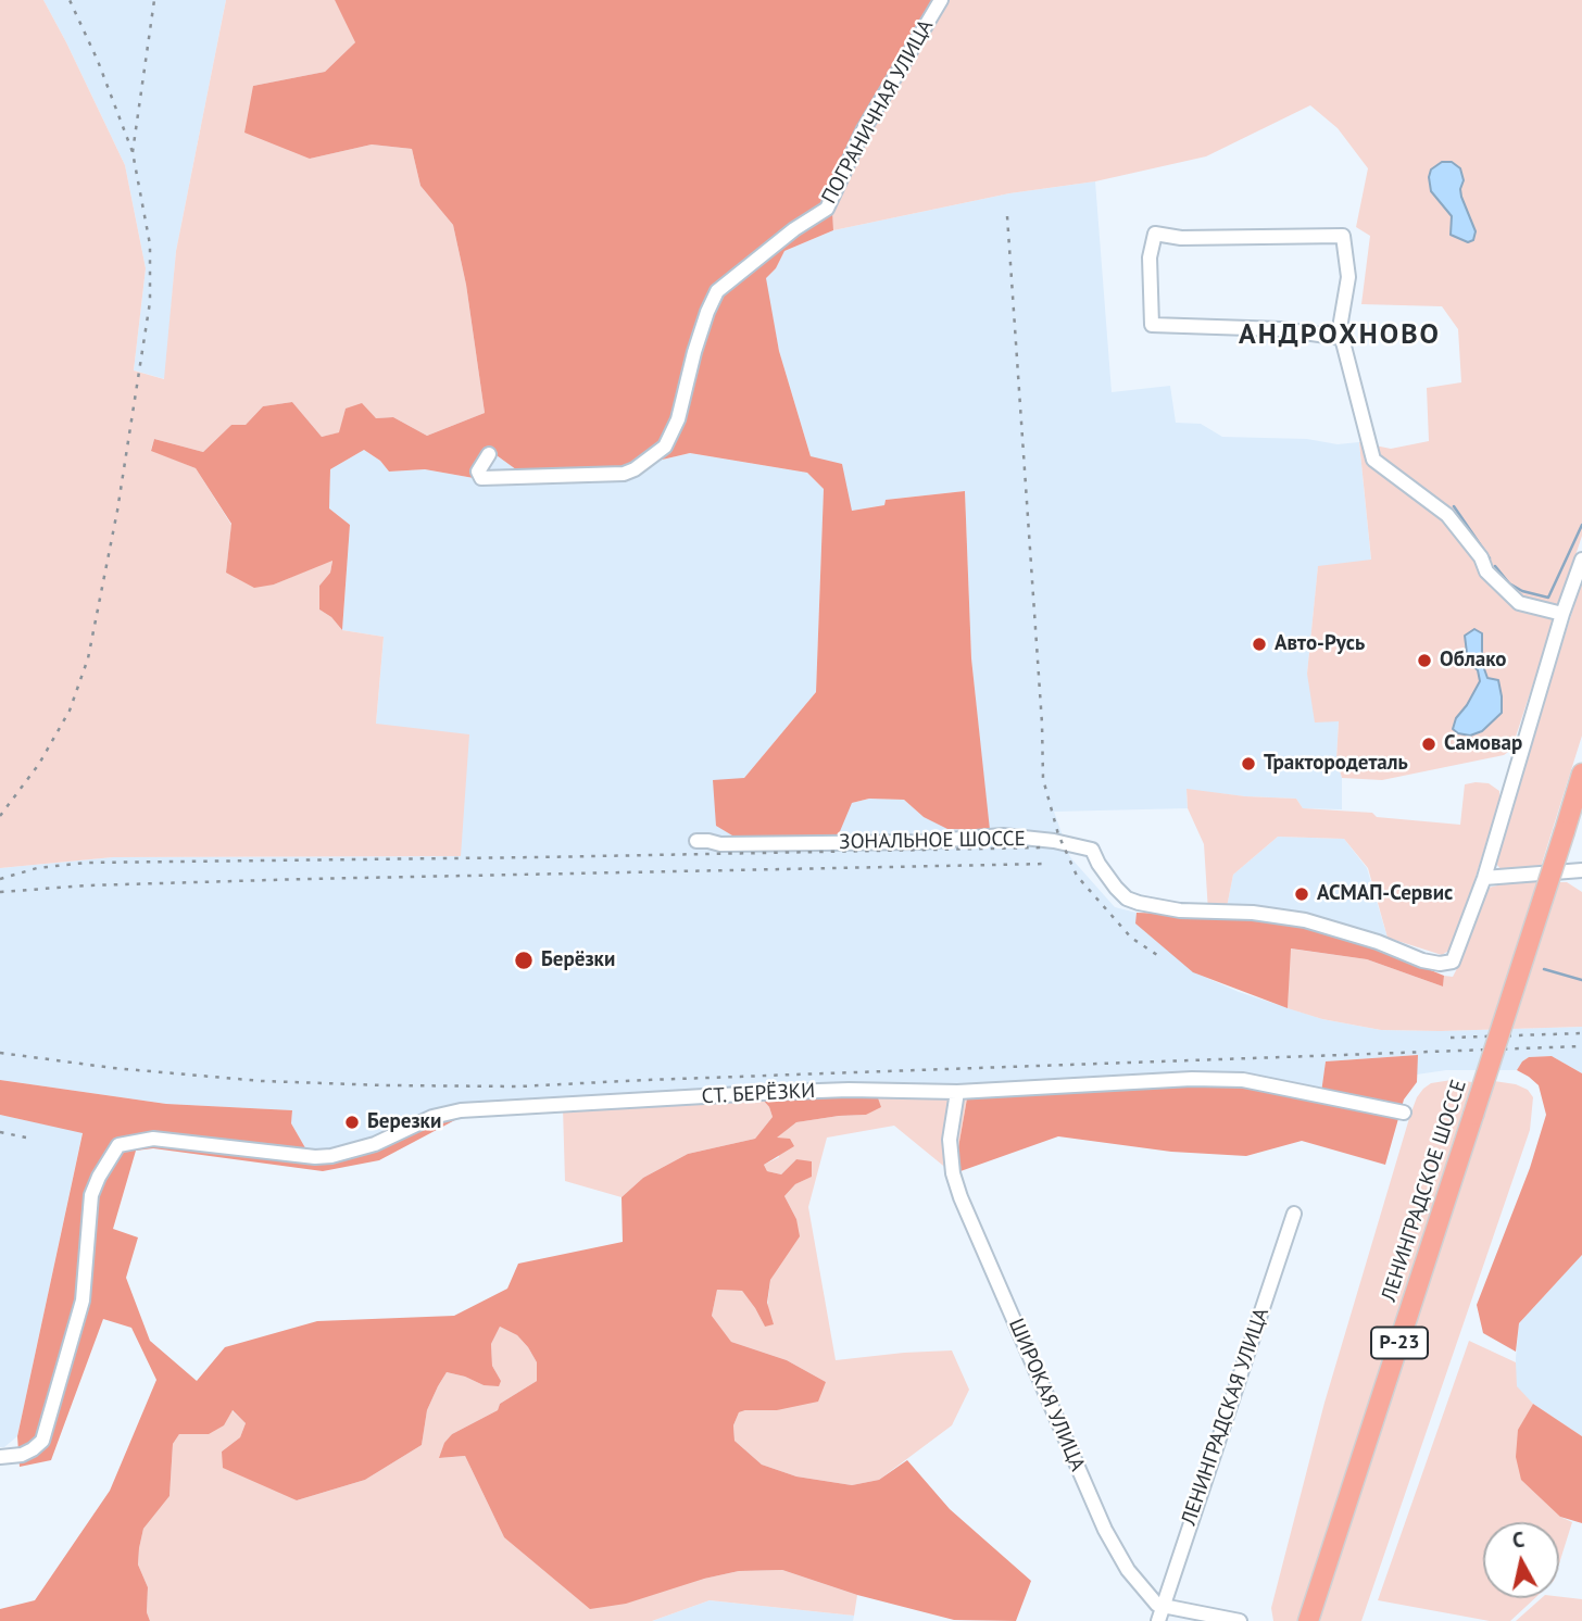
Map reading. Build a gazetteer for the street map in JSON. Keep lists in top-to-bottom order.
{
  "streets": {
    "highway": ["ЛЕНИНГРАДСКОЕ ШОССЕ", "Р-23"],
    "street": [
      "ПОГРАНИЧНАЯ УЛИЦА",
      "ЗОНАЛЬНОЕ ШОССЕ",
      "СТ. БЕРЁЗКИ",
      "ШИРОКАЯ УЛИЦА",
      "ЛЕНИНГРАДСКАЯ УЛИЦА"
    ]
  },
  "crossings": [
    ["СТ. БЕРЁЗКИ", "ШИРОКАЯ УЛИЦА"],
    ["ШИРОКАЯ УЛИЦА", "ЛЕНИНГРАДСКАЯ УЛИЦА"]
  ],
  "districts": ["АНДРОХНОВО"],
  "places": [
    "Авто-Русь",
    "Облако",
    "Самовар",
    "Трактородеталь",
    "АСМАП-Сервис",
    "Берёзки",
    "Березки"
  ],
  "north": "top"
}
